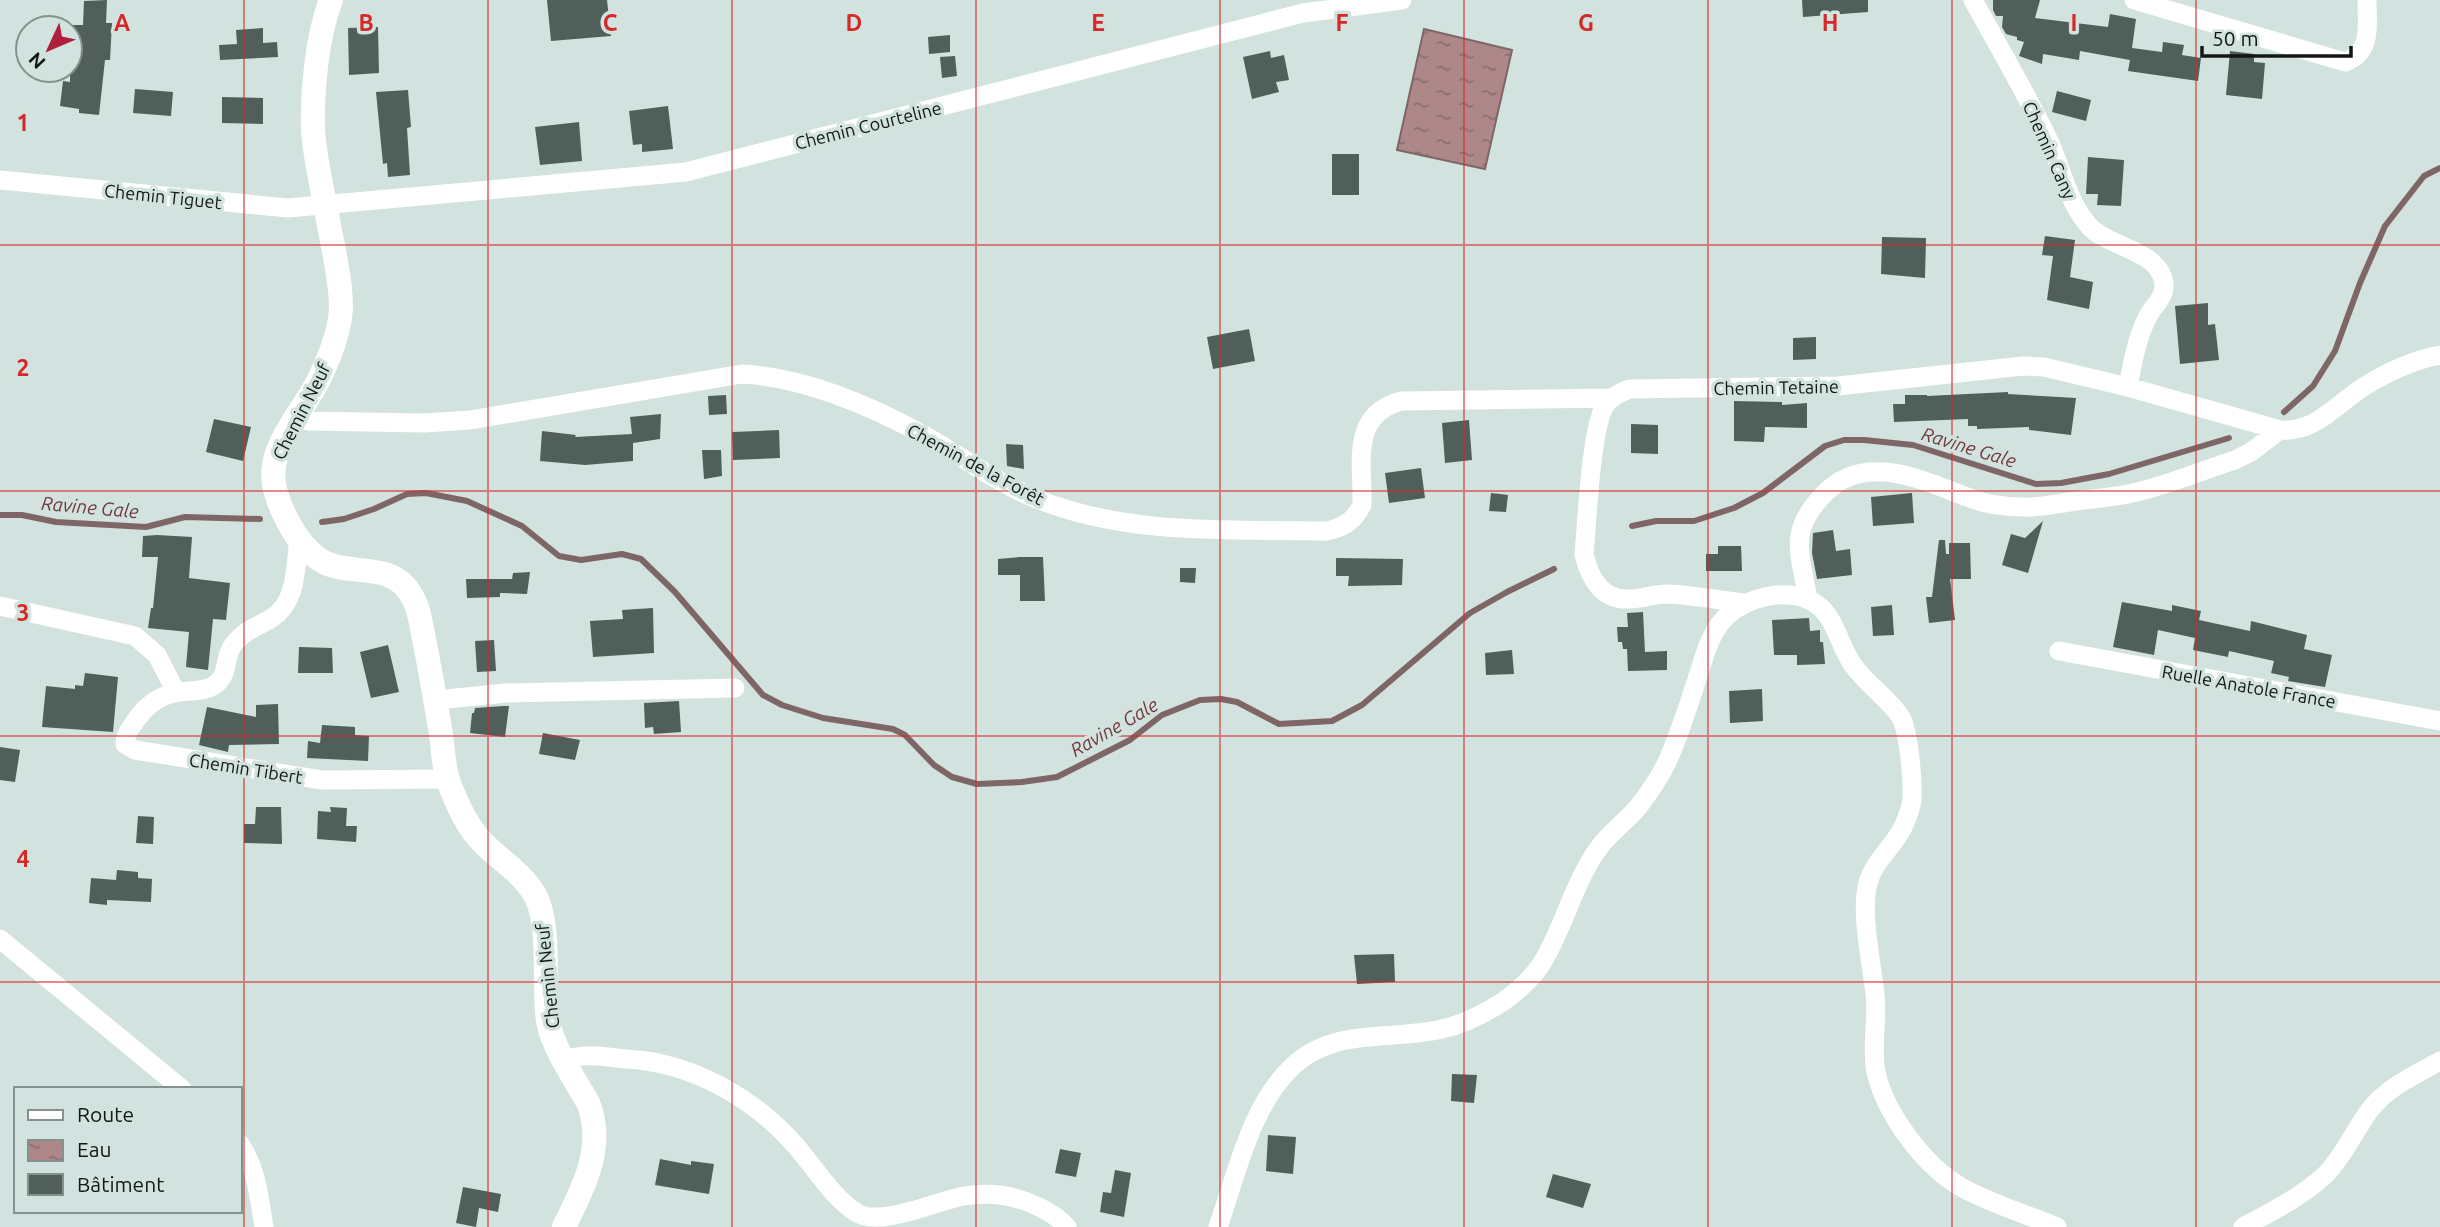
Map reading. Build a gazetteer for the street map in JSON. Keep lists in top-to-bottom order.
{
  "streets": {
    "main road": ["Chemin Neuf"],
    "street": [
      "Chemin Courteline",
      "Chemin Cany",
      "Chemin Tiguet",
      "Chemin Tetaine",
      "Chemin de la Forêt",
      "Ruelle Anatole France",
      "Chemin Tibert"
    ]
  },
  "crossings": [
    ["Chemin Courteline", "Chemin Tiguet"],
    ["Chemin Courteline", "Chemin Neuf"],
    ["Chemin Cany", "Chemin Tetaine"],
    ["Chemin Tiguet", "Chemin Neuf"],
    ["Chemin Tetaine", "Chemin de la Forêt"],
    ["Chemin Neuf", "Chemin de la Forêt"],
    ["Chemin Neuf", "Chemin Tibert"]
  ],
  "water": ["Ravine Gale"],
  "legend": ["Route", "Eau", "Bâtiment"],
  "scale_bar": "50 m",
  "north": "bottom left",
  "grid": {
    "columns": [
      "A",
      "B",
      "C",
      "D",
      "E",
      "F",
      "G",
      "H",
      "I"
    ],
    "rows": [
      "1",
      "2",
      "3",
      "4"
    ]
  }
}
